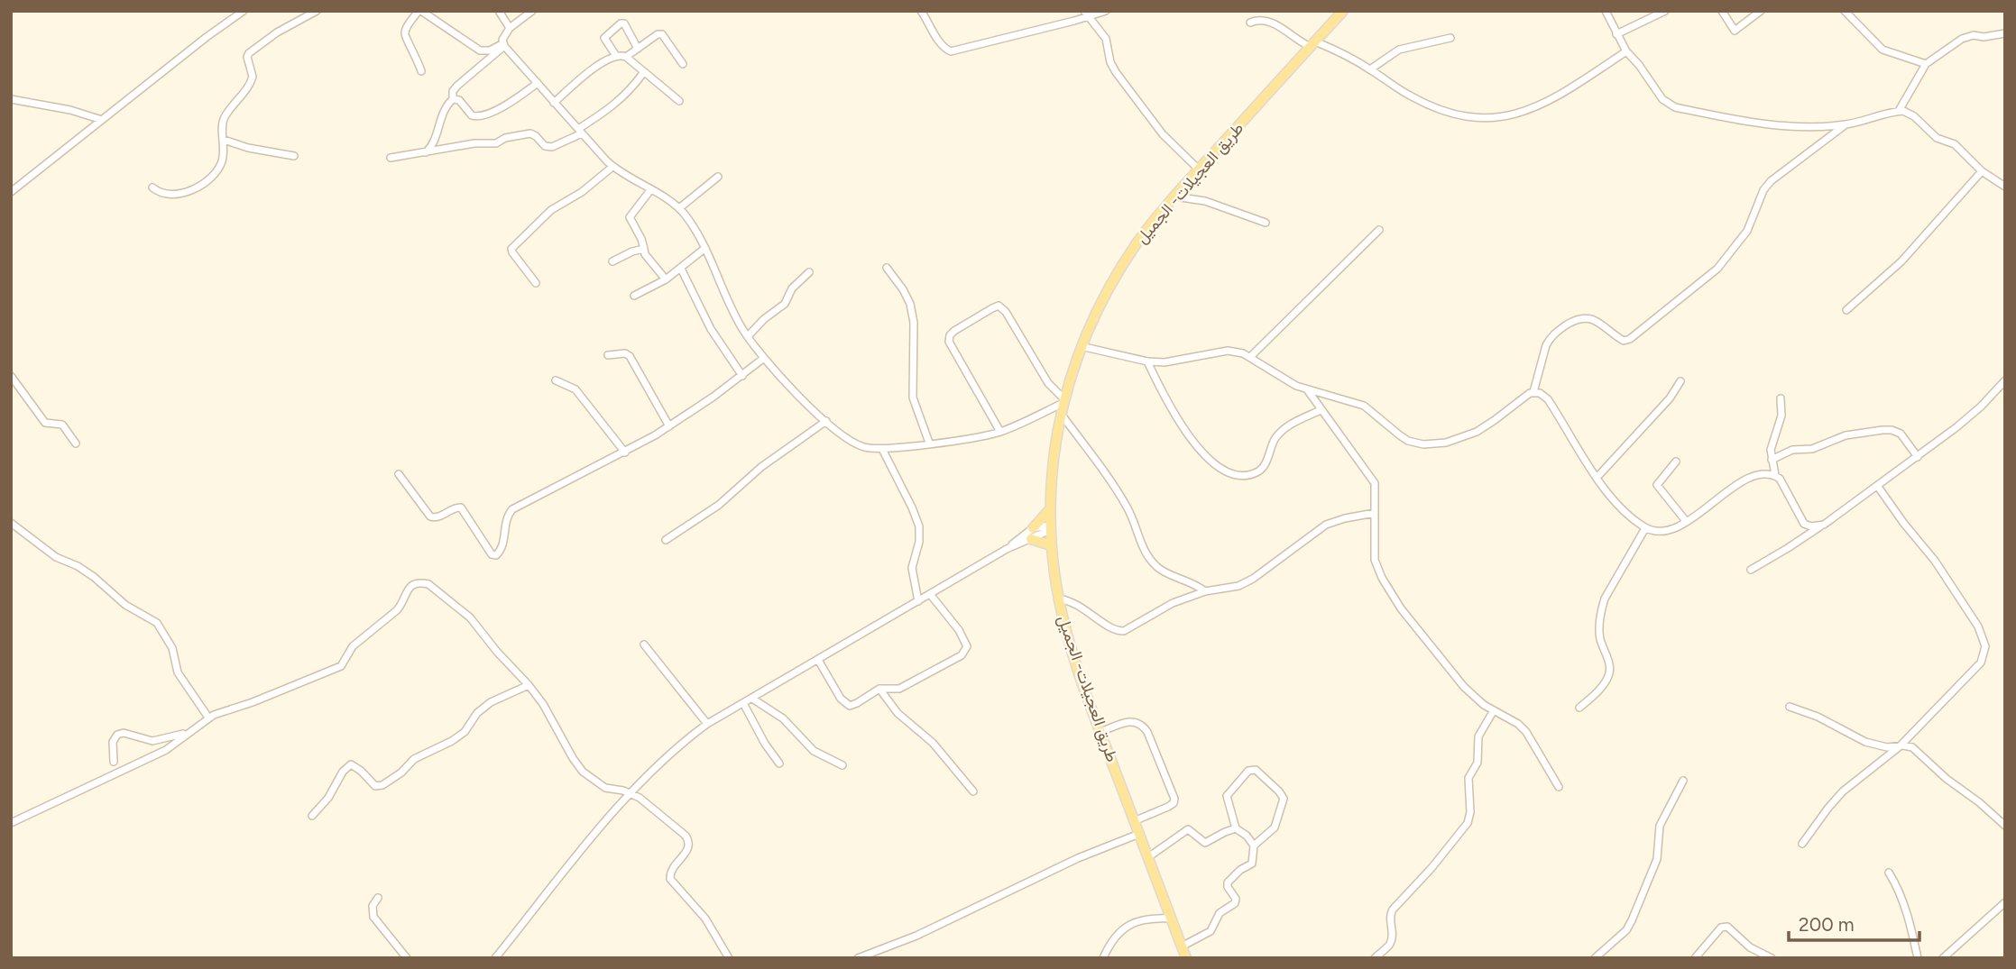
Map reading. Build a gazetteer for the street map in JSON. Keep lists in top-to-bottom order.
{
  "streets": {
    "main road": ["طريق العجيلات- الجميل"]
  },
  "scale_bar": "200 m"
}
